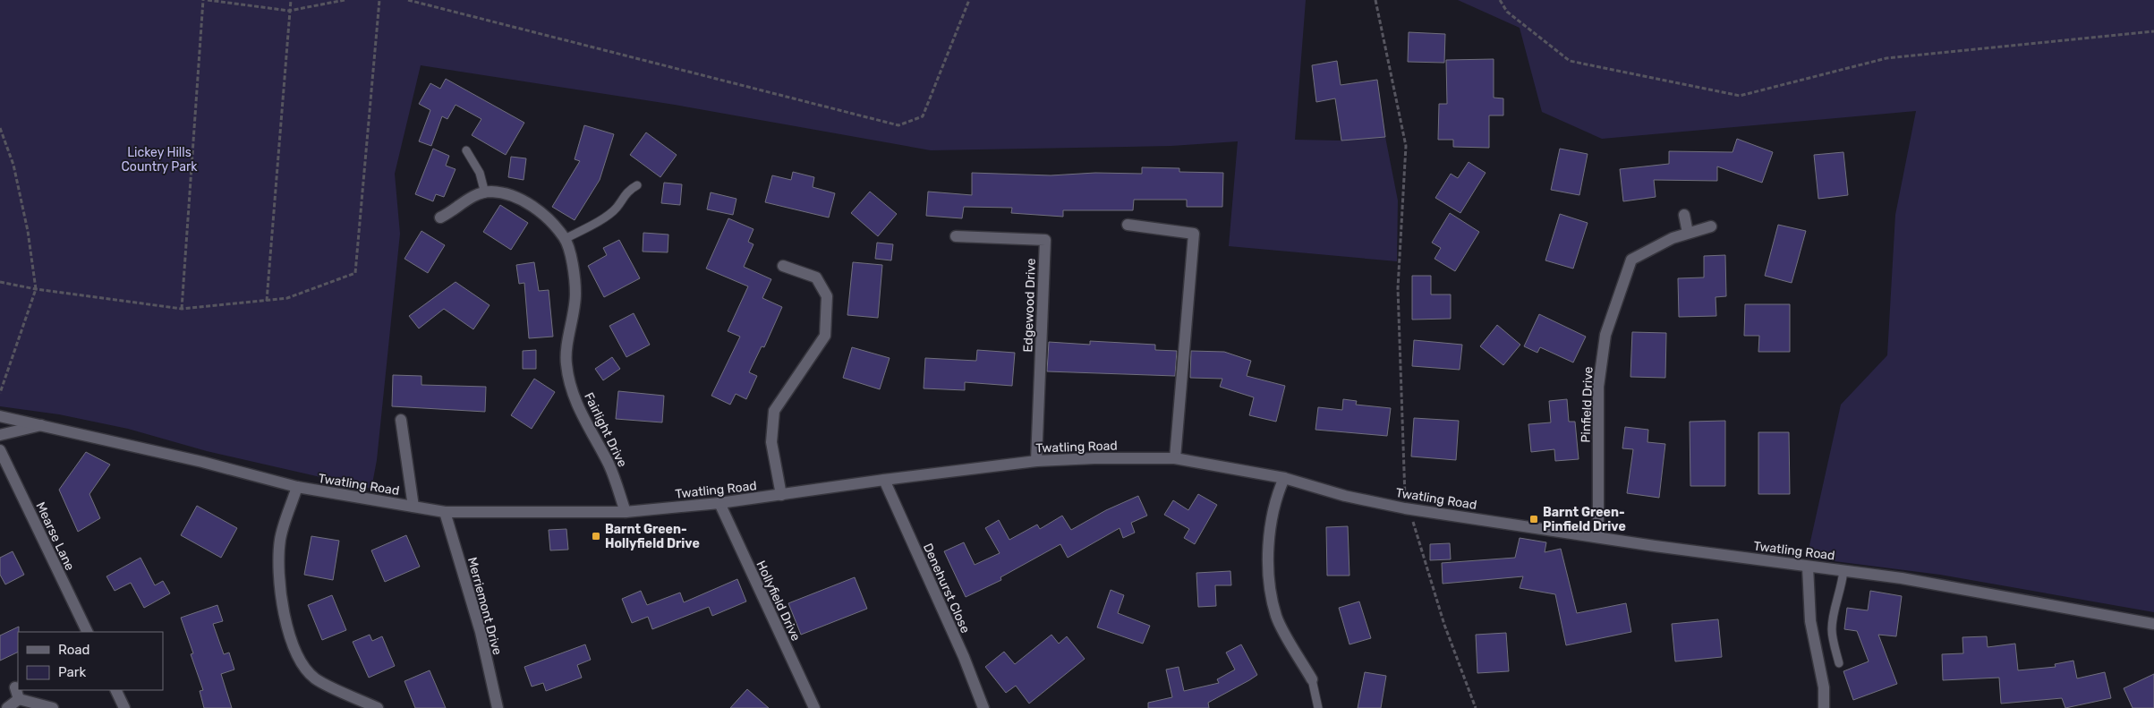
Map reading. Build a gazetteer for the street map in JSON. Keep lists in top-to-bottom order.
{
  "streets": {
    "street": [
      "Edgewood Drive",
      "Pinfield Drive",
      "Fairlight Drive",
      "Twatling Road",
      "Mearse Lane",
      "Denehurst Close",
      "Hollyfield Drive",
      "Merriemont Drive"
    ]
  },
  "crossings": [
    ["Edgewood Drive", "Twatling Road"],
    ["Pinfield Drive", "Twatling Road"],
    ["Fairlight Drive", "Twatling Road"],
    ["Twatling Road", "Denehurst Close"],
    ["Twatling Road", "Hollyfield Drive"],
    ["Twatling Road", "Merriemont Drive"]
  ],
  "parks": ["Lickey Hills Country Park"],
  "places": {
    "transit": ["Barnt Green- Pinfield Drive", "Barnt Green- Hollyfield Drive"]
  },
  "legend": ["Road", "Park"]
}
